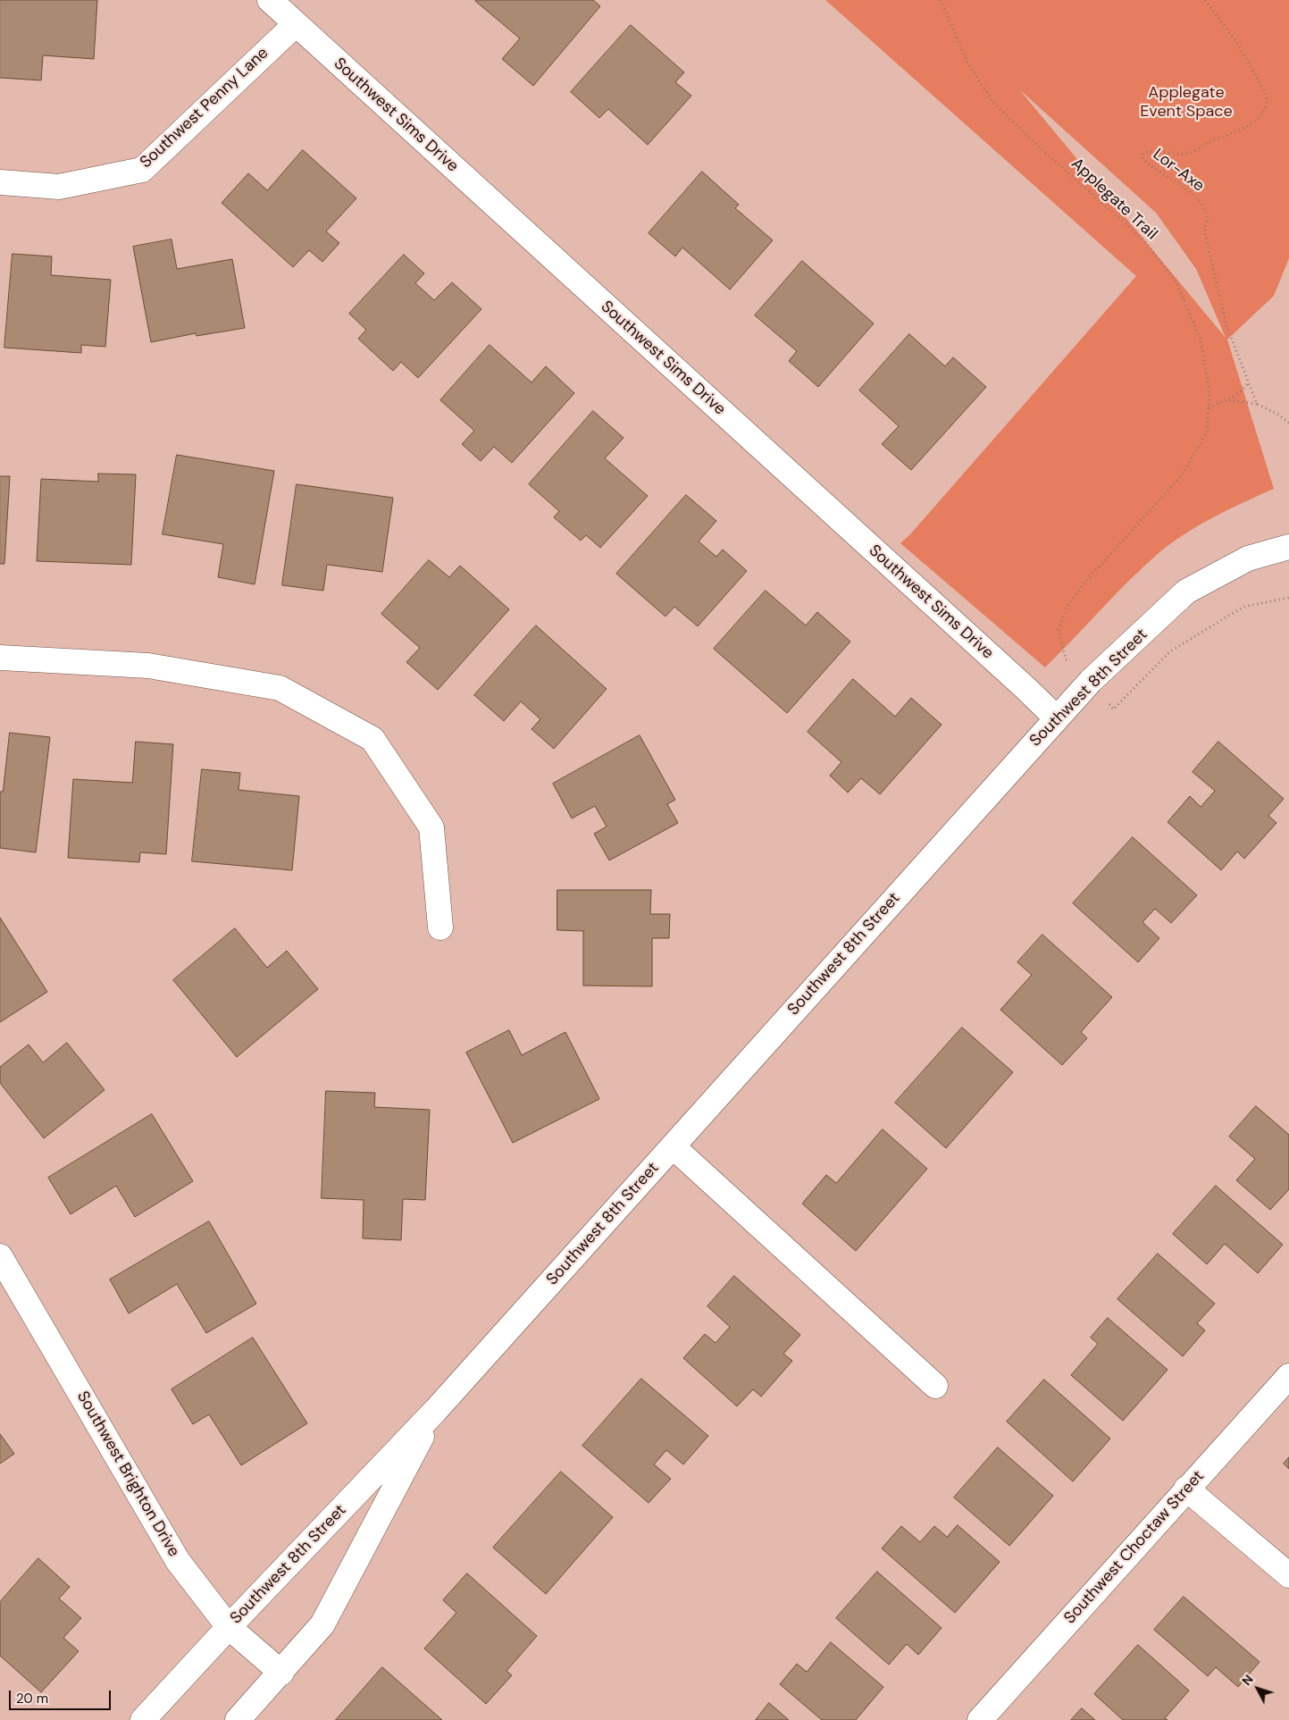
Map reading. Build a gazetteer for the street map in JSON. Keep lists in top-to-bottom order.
{
  "streets": {
    "street": [
      "Southwest Penny Lane",
      "Southwest Sims Drive",
      "Southwest 8th Street",
      "Southwest Brighton Drive",
      "Southwest Choctaw Street"
    ],
    "path": ["Lor-Axe", "Applegate Trail"]
  },
  "crossings": [
    ["Southwest Penny Lane", "Southwest Sims Drive"],
    ["Southwest Sims Drive", "Southwest 8th Street"],
    ["Southwest 8th Street", "Southwest Brighton Drive"]
  ],
  "parks": ["Applegate Event Space"],
  "scale_bar": "20 m",
  "north": "top left"
}
